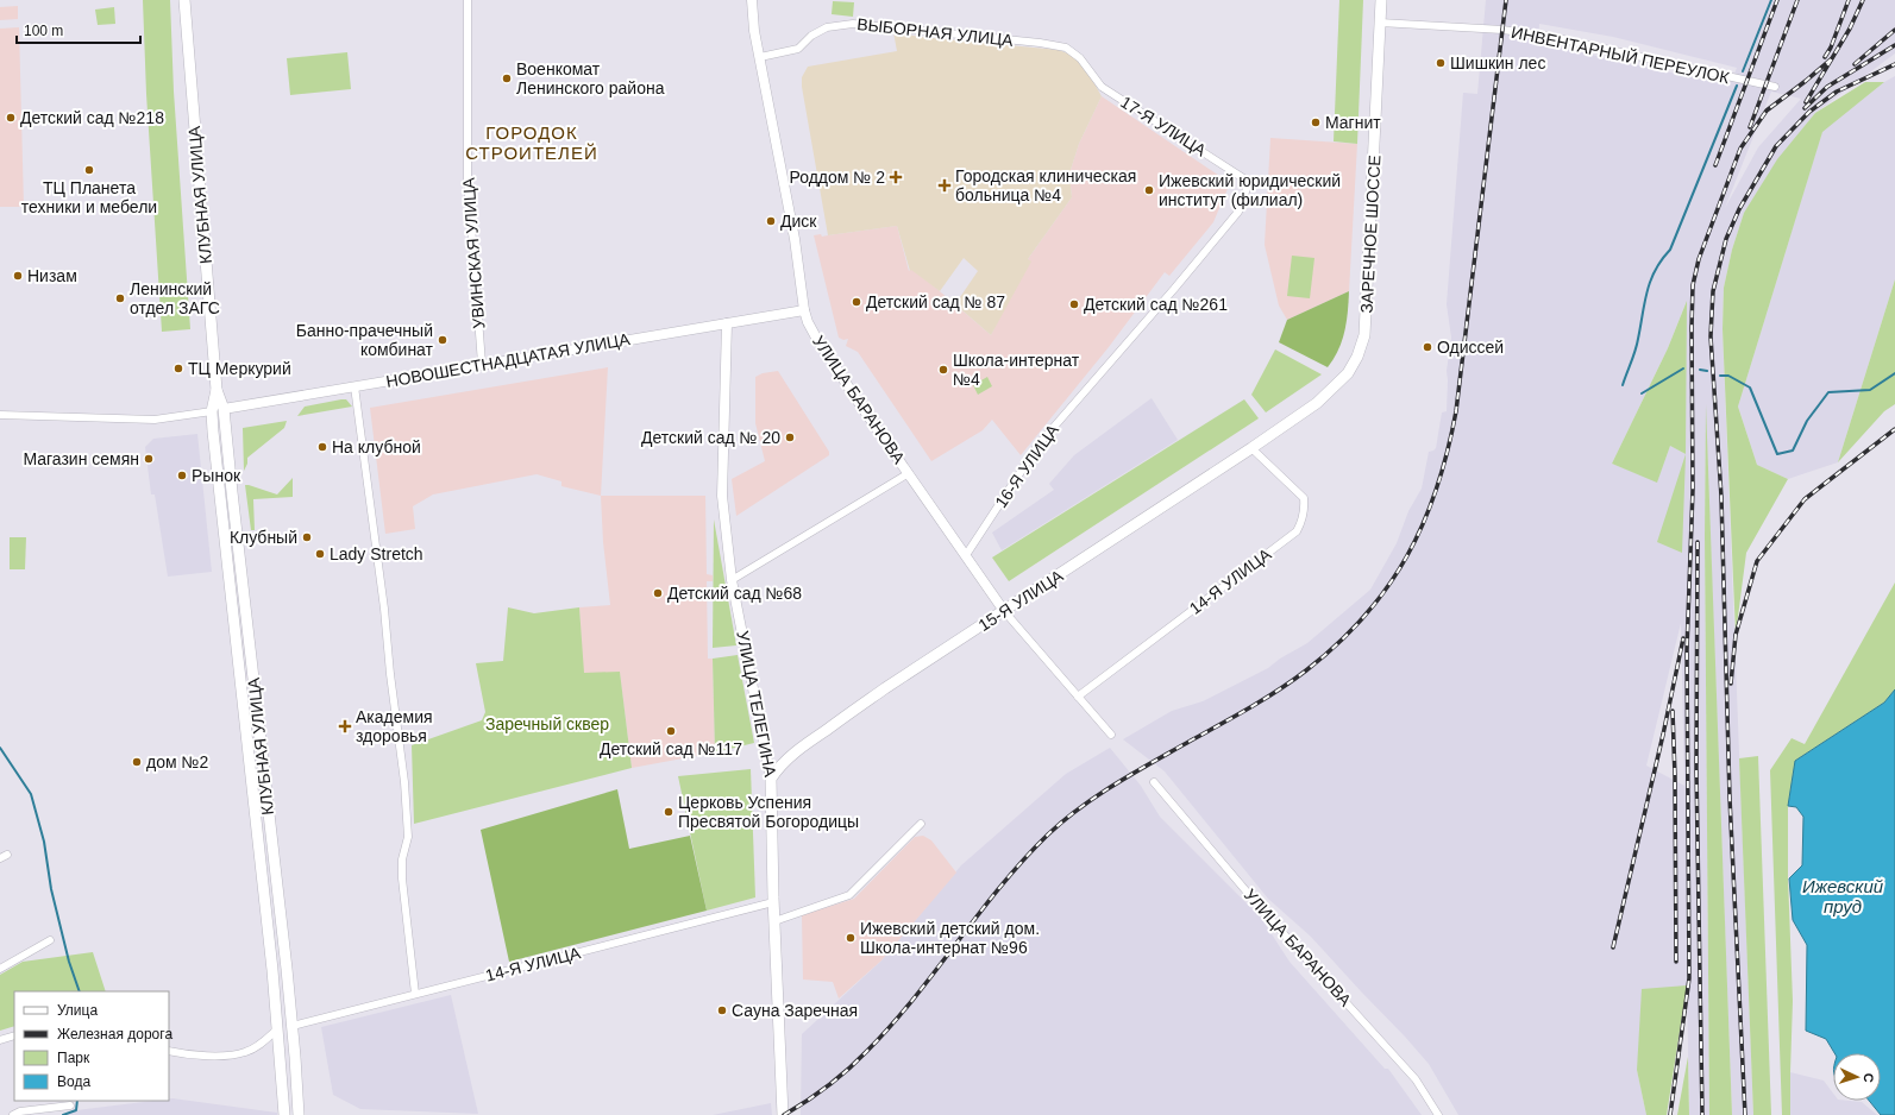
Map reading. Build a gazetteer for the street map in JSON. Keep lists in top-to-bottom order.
{
  "streets": {
    "main road": [
      "КЛУБНАЯ УЛИЦА",
      "ЗАРЕЧНОЕ ШОССЕ",
      "НОВОШЕСТНАДЦАТАЯ УЛИЦА",
      "15-Я УЛИЦА",
      "УЛИЦА ТЕЛЕГИНА"
    ],
    "street": [
      "ВЫБОРНАЯ УЛИЦА",
      "ИНВЕНТАРНЫЙ ПЕРЕУЛОК",
      "17-Я УЛИЦА",
      "УВИНСКАЯ УЛИЦА",
      "УЛИЦА БАРАНОВА",
      "16-Я УЛИЦА",
      "14-Я УЛИЦА"
    ]
  },
  "crossings": [
    ["ВЫБОРНАЯ УЛИЦА", "17-Я УЛИЦА"],
    ["ВЫБОРНАЯ УЛИЦА", "УЛИЦА БАРАНОВА"],
    ["ИНВЕНТАРНЫЙ ПЕРЕУЛОК", "ЗАРЕЧНОЕ ШОССЕ"],
    ["17-Я УЛИЦА", "16-Я УЛИЦА"],
    ["КЛУБНАЯ УЛИЦА", "НОВОШЕСТНАДЦАТАЯ УЛИЦА"],
    ["КЛУБНАЯ УЛИЦА", "14-Я УЛИЦА"],
    ["ЗАРЕЧНОЕ ШОССЕ", "15-Я УЛИЦА"],
    ["УВИНСКАЯ УЛИЦА", "НОВОШЕСТНАДЦАТАЯ УЛИЦА"],
    ["НОВОШЕСТНАДЦАТАЯ УЛИЦА", "УЛИЦА БАРАНОВА"],
    ["НОВОШЕСТНАДЦАТАЯ УЛИЦА", "УЛИЦА ТЕЛЕГИНА"],
    ["УЛИЦА БАРАНОВА", "16-Я УЛИЦА"],
    ["УЛИЦА БАРАНОВА", "14-Я УЛИЦА"],
    ["УЛИЦА БАРАНОВА", "15-Я УЛИЦА"],
    ["14-Я УЛИЦА", "15-Я УЛИЦА"],
    ["14-Я УЛИЦА", "УЛИЦА ТЕЛЕГИНА"],
    ["15-Я УЛИЦА", "УЛИЦА ТЕЛЕГИНА"]
  ],
  "districts": ["ГОРОДОК СТРОИТЕЛЕЙ"],
  "water": ["Ижевский пруд"],
  "parks": ["Заречный сквер"],
  "places": {
    "other": [
      "Шишкин лес",
      "Военкомат Ленинского района",
      "Детский сад №218",
      "Магнит",
      "ТЦ Планета техники и мебели",
      "Ижевский юридический институт (филиал)",
      "Диск",
      "Низам",
      "Ленинский отдел ЗАГС",
      "Детский сад № 87",
      "Детский сад №261",
      "Банно-прачечный комбинат",
      "Одиссей",
      "ТЦ Меркурий",
      "Школа-интернат №4",
      "Детский сад № 20",
      "На клубной",
      "Магазин семян",
      "Рынок",
      "Клубный",
      "Lady Stretch",
      "Детский сад №68",
      "Детский сад №117",
      "дом №2",
      "Церковь Успения Пресвятой Богородицы",
      "Ижевский детский дом. Школа-интернат №96",
      "Сауна Заречная"
    ],
    "health": ["Роддом № 2", "Городская клиническая больница №4", "Академия здоровья"]
  },
  "legend": [
    "Улица",
    "Железная дорога",
    "Парк",
    "Вода"
  ],
  "scale_bar": "100 m",
  "north": "right"
}
